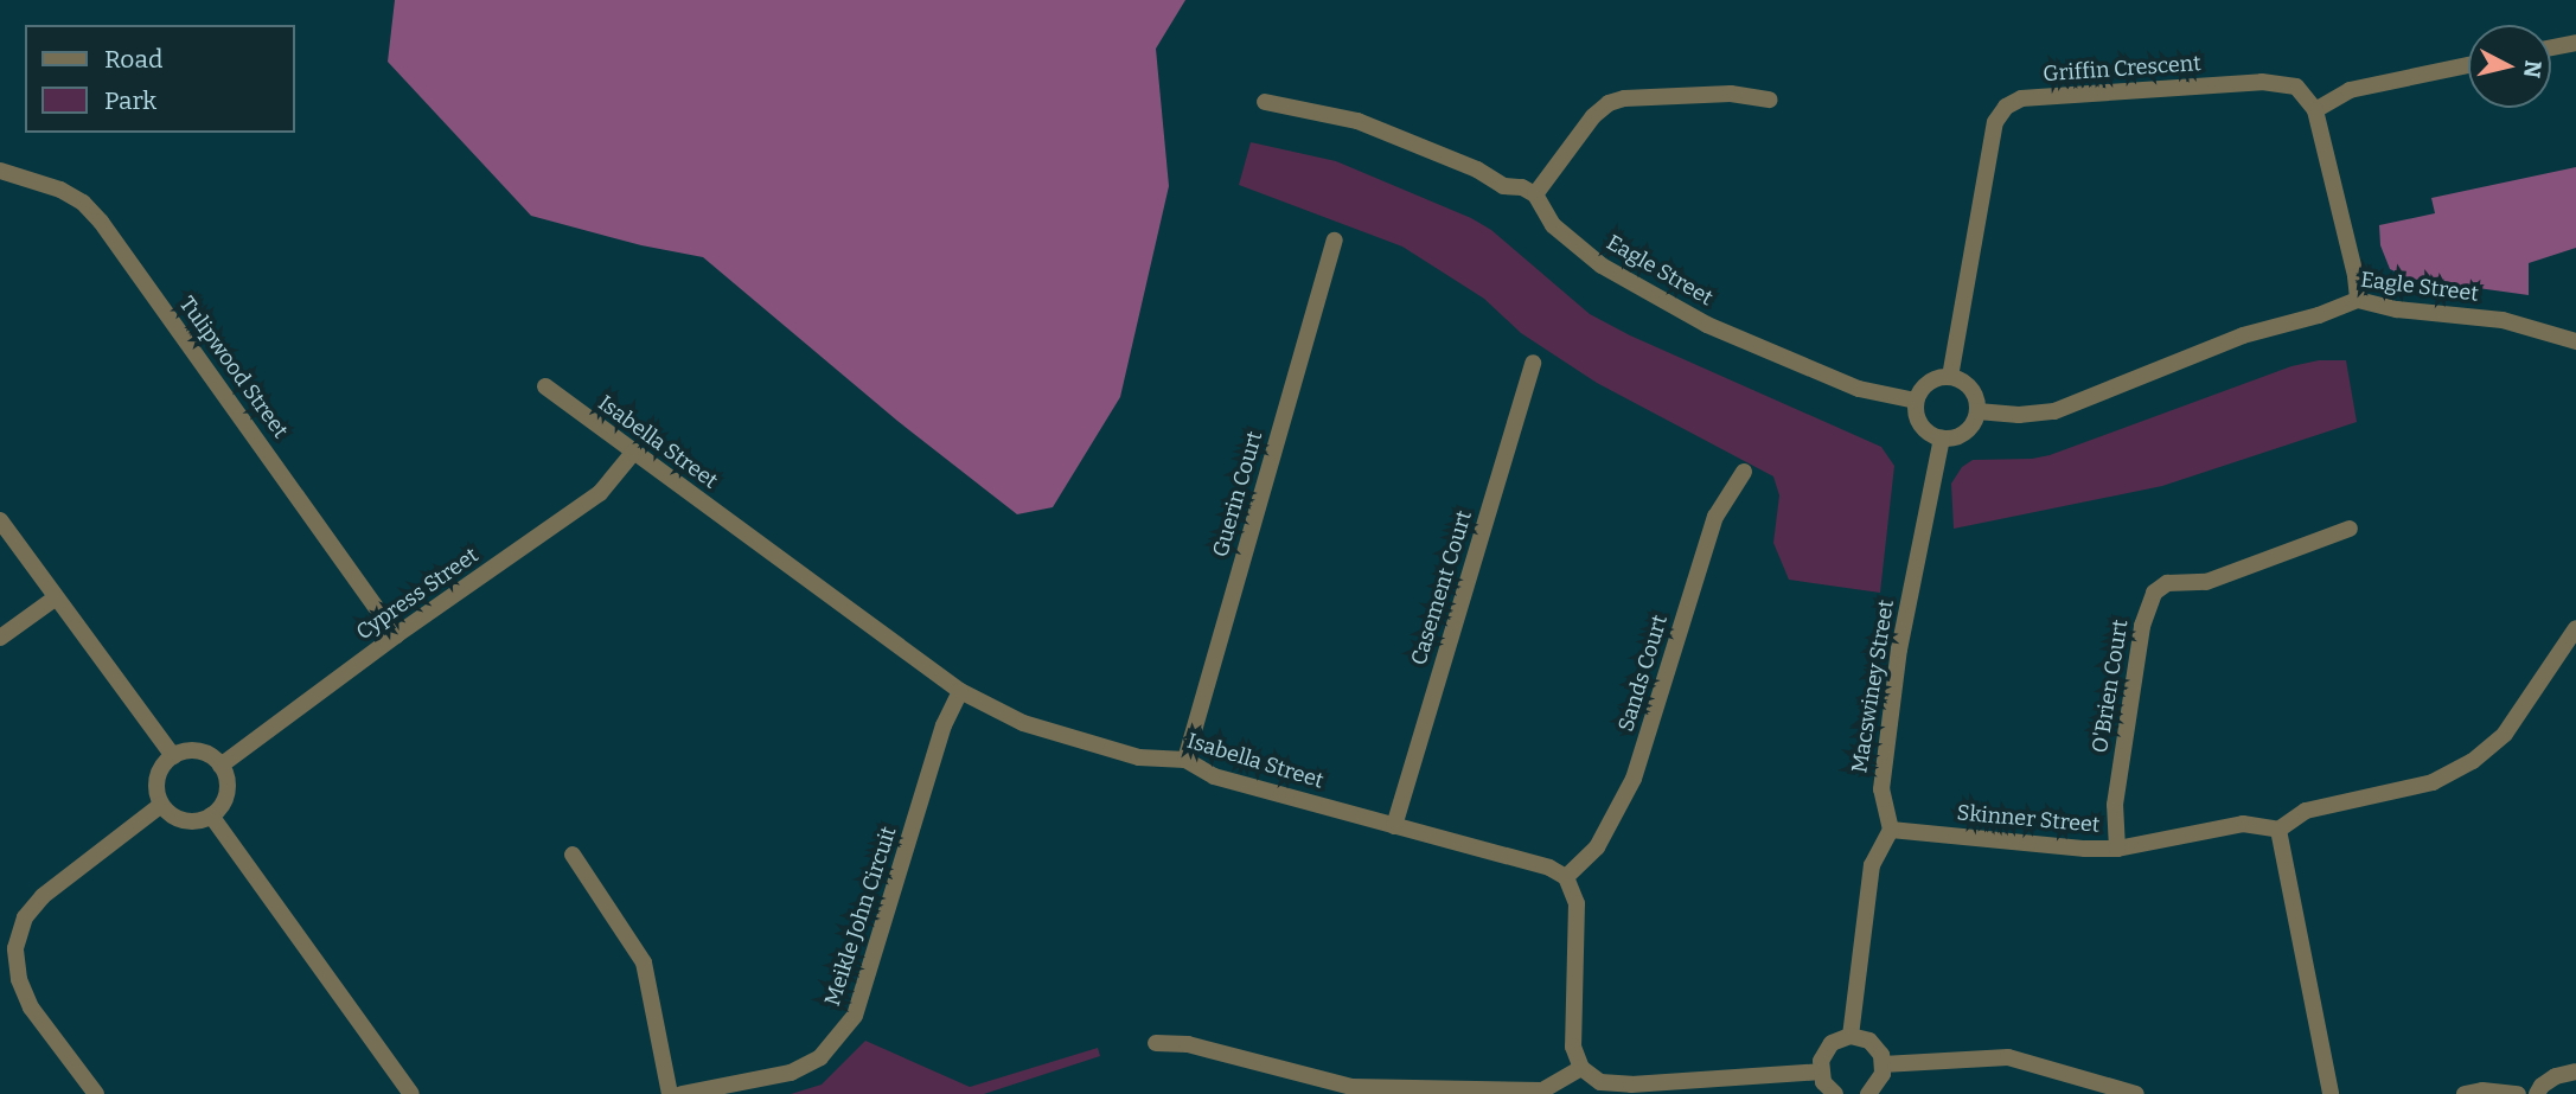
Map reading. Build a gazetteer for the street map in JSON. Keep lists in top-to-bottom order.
{
  "streets": {
    "street": [
      "Griffin Crescent",
      "Eagle Street",
      "Tulipwood Street",
      "Isabella Street",
      "Guerin Court",
      "Casement Court",
      "Cypress Street",
      "Sands Court",
      "Macswiney Street",
      "O'Brien Court",
      "Skinner Street",
      "Meikle John Circuit"
    ]
  },
  "crossings": [
    ["Griffin Crescent", "Eagle Street"],
    ["Griffin Crescent", "Macswiney Street"],
    ["Eagle Street", "Macswiney Street"],
    ["Tulipwood Street", "Cypress Street"],
    ["Isabella Street", "Guerin Court"],
    ["Isabella Street", "Casement Court"],
    ["Isabella Street", "Cypress Street"],
    ["Isabella Street", "Sands Court"],
    ["Isabella Street", "Meikle John Circuit"],
    ["Macswiney Street", "Skinner Street"],
    ["O'Brien Court", "Skinner Street"]
  ],
  "legend": ["Road", "Park"],
  "north": "right"
}
